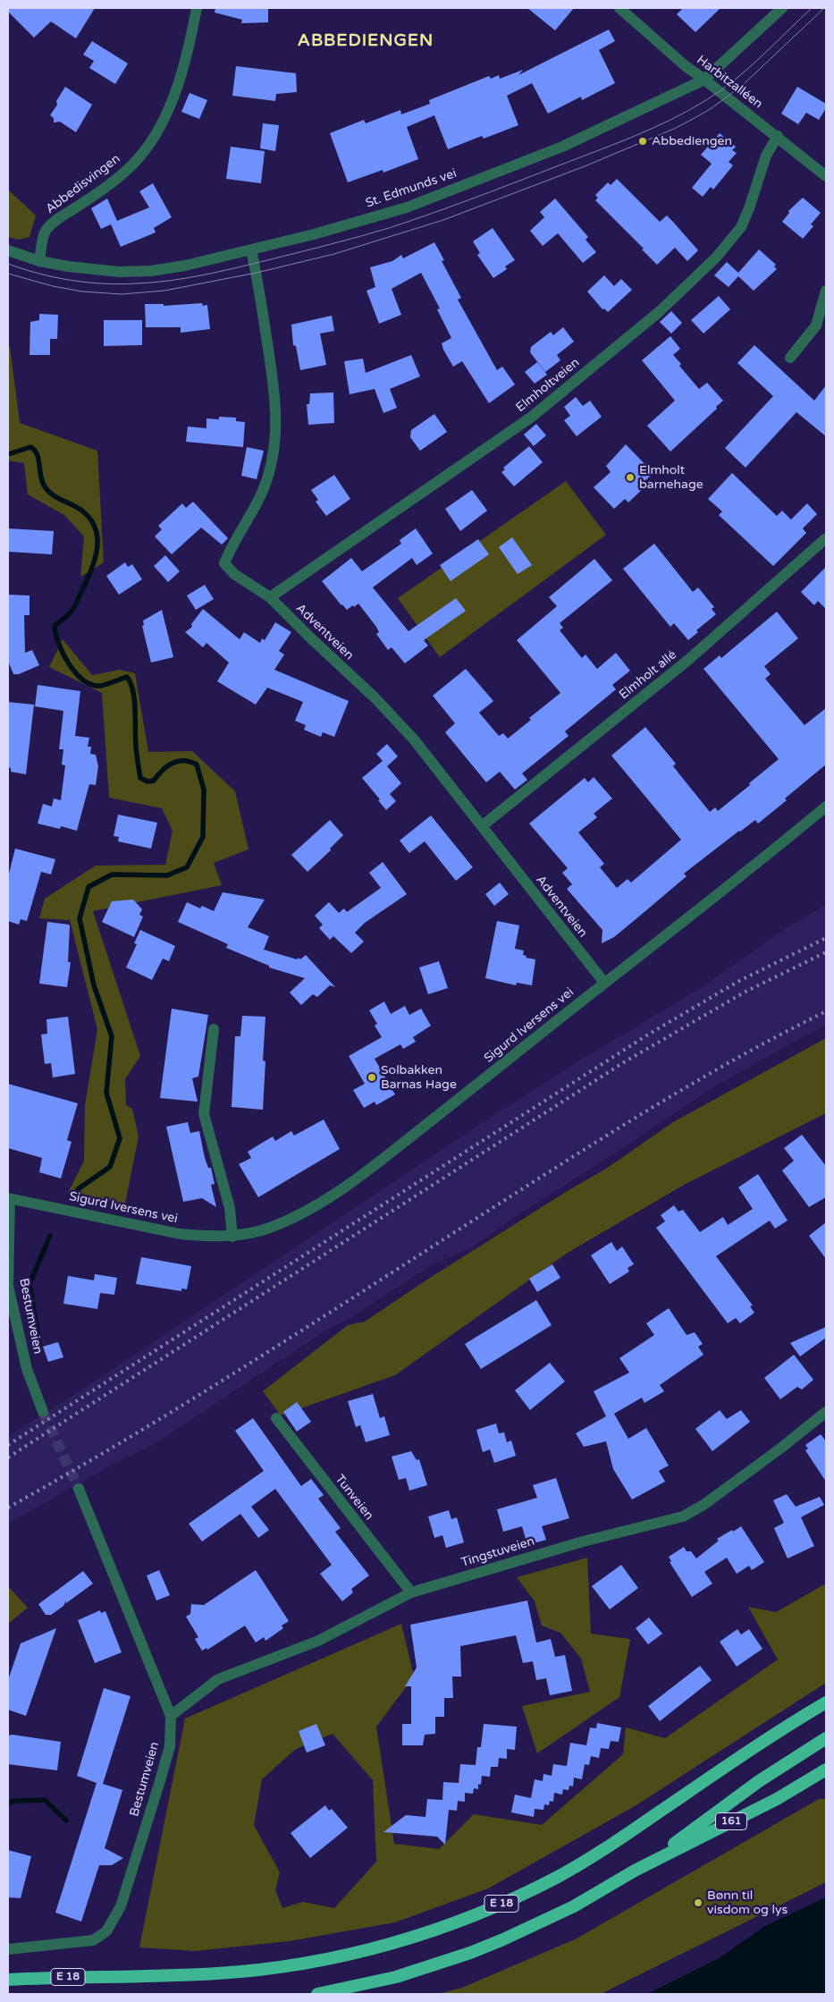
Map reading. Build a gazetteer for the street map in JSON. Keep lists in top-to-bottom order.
{
  "streets": {
    "highway": ["161", "E 18"],
    "street": [
      "Harbitzalléen",
      "Abbedisvingen",
      "St. Edmunds vei",
      "Elmholtveien",
      "Adventveien",
      "Elmholt allé",
      "Sigurd Iversens vei",
      "Bestumveien",
      "Tunveien",
      "Tingstuveien"
    ]
  },
  "crossings": [
    ["Harbitzalléen", "St. Edmunds vei"],
    ["Harbitzalléen", "Elmholtveien"],
    ["Abbedisvingen", "St. Edmunds vei"],
    ["St. Edmunds vei", "Adventveien"],
    ["Elmholtveien", "Adventveien"],
    ["Adventveien", "Elmholt allé"],
    ["Adventveien", "Sigurd Iversens vei"],
    ["Sigurd Iversens vei", "Bestumveien"],
    ["Bestumveien", "Tingstuveien"],
    ["Tunveien", "Tingstuveien"]
  ],
  "districts": ["ABBEDIENGEN"],
  "places": [
    "Abbediengen",
    "Elmholt barnehage",
    "Solbakken Barnas Hage",
    "Bønn til visdom og lys"
  ]
}
